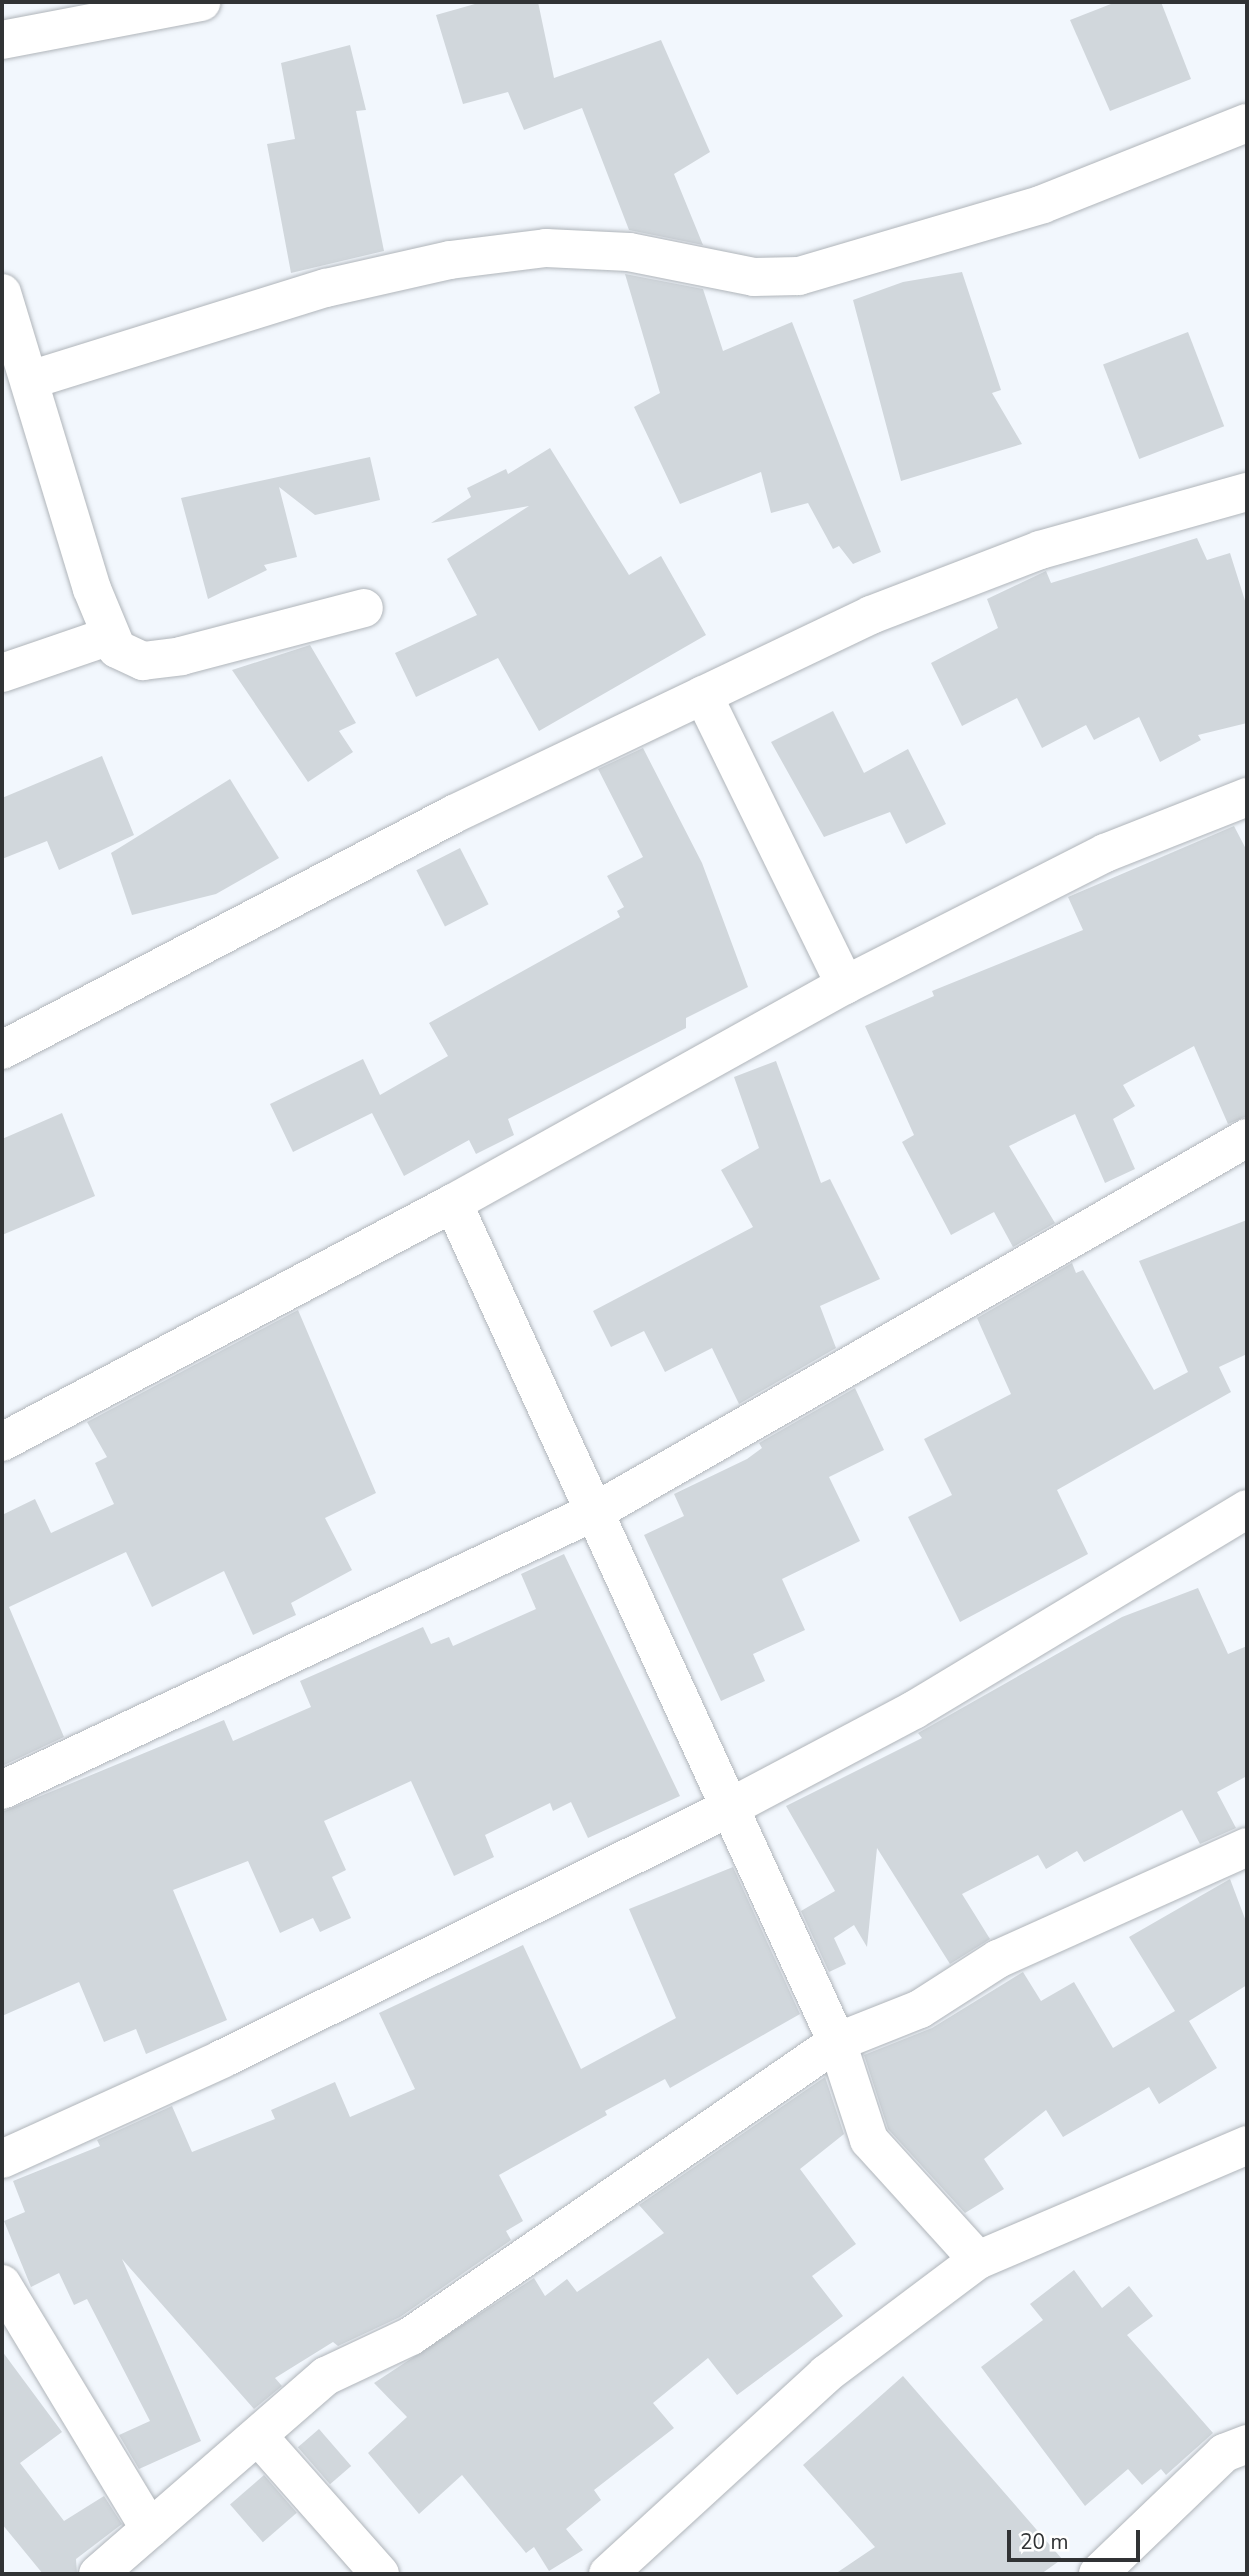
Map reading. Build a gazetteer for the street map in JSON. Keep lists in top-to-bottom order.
{
  "scale_bar": "20 m"
}
